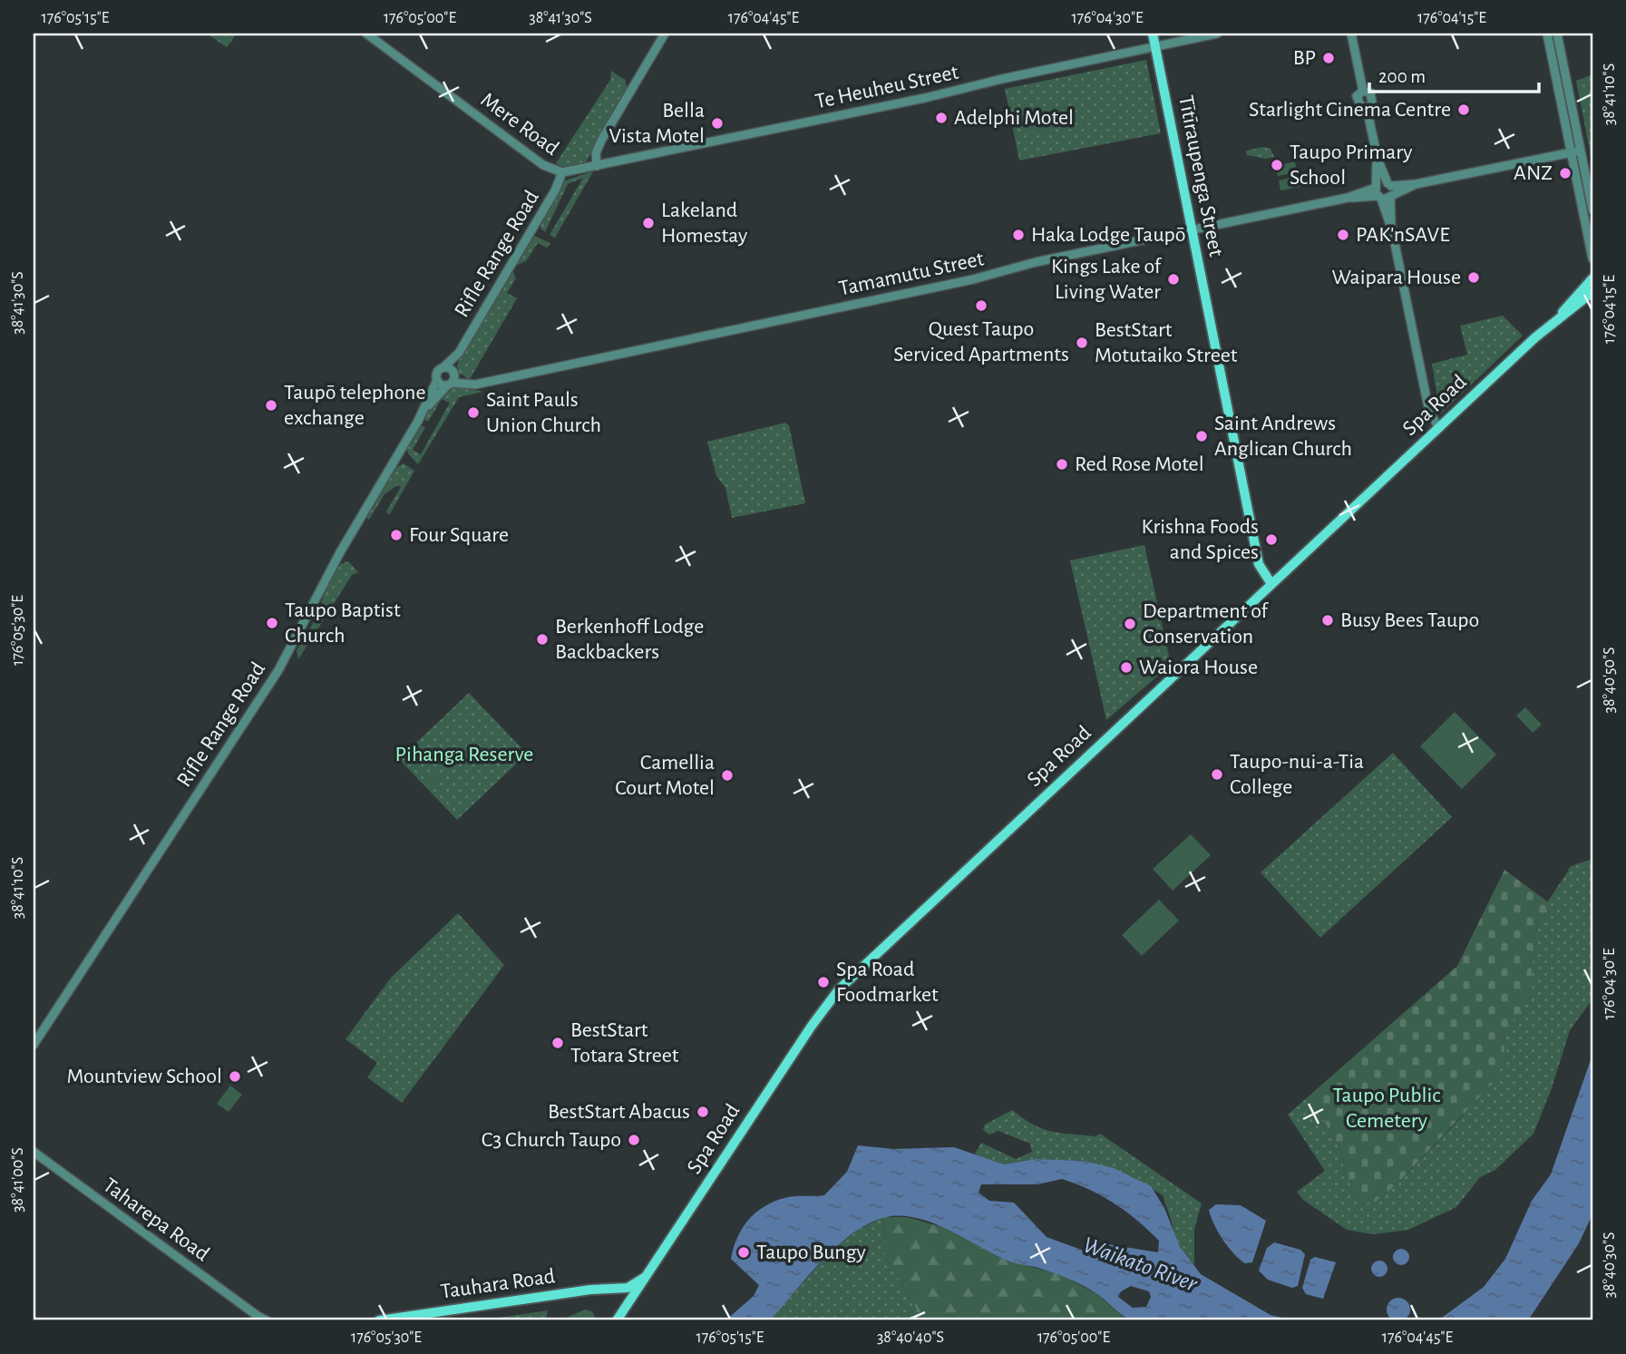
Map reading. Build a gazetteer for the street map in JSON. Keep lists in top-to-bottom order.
{
  "streets": {
    "main road": ["Tītīraupenga Street", "Spa Road", "Tauhara Road"],
    "street": [
      "Te Heuheu Street",
      "Mere Road",
      "Rifle Range Road",
      "Tamamutu Street",
      "Taharepa Road"
    ]
  },
  "crossings": [
    ["Te Heuheu Street", "Mere Road"],
    ["Te Heuheu Street", "Tītīraupenga Street"],
    ["Te Heuheu Street", "Rifle Range Road"],
    ["Mere Road", "Rifle Range Road"],
    ["Tītīraupenga Street", "Tamamutu Street"],
    ["Tītīraupenga Street", "Spa Road"],
    ["Rifle Range Road", "Tamamutu Street"],
    ["Spa Road", "Tauhara Road"]
  ],
  "water": ["Waikato River"],
  "parks": ["Pihanga Reserve", "Taupo Public Cemetery"],
  "places": [
    "BP",
    "Starlight Cinema Centre",
    "Adelphi Motel",
    "Bella Vista Motel",
    "Taupo Primary School",
    "ANZ",
    "Lakeland Homestay",
    "Haka Lodge Taupō",
    "PAK'nSAVE",
    "Waipara House",
    "Kings Lake of Living Water",
    "Quest Taupo Serviced Apartments",
    "BestStart Motutaiko Street",
    "Taupō telephone exchange",
    "Saint Pauls Union Church",
    "Saint Andrews Anglican Church",
    "Red Rose Motel",
    "Four Square",
    "Krishna Foods and Spices",
    "Busy Bees Taupo",
    "Taupo Baptist Church",
    "Department of Conservation",
    "Berkenhoff Lodge Backbackers",
    "Waiora House",
    "Taupo-nui-a-Tia College",
    "Camellia Court Motel",
    "Spa Road Foodmarket",
    "BestStart Totara Street",
    "Mountview School",
    "BestStart Abacus",
    "C3 Church Taupo",
    "Taupo Bungy"
  ],
  "scale_bar": "200 m",
  "coordinates": [
    "176°05'15\"E",
    "176°05'00\"E",
    "38°41'30\"S",
    "176°04'45\"E",
    "176°04'30\"E",
    "176°04'15\"E",
    "38°41'10\"S",
    "176°05'30\"E",
    "38°40'50\"S",
    "38°41'00\"S",
    "38°40'30\"S",
    "38°40'40\"S"
  ]
}
